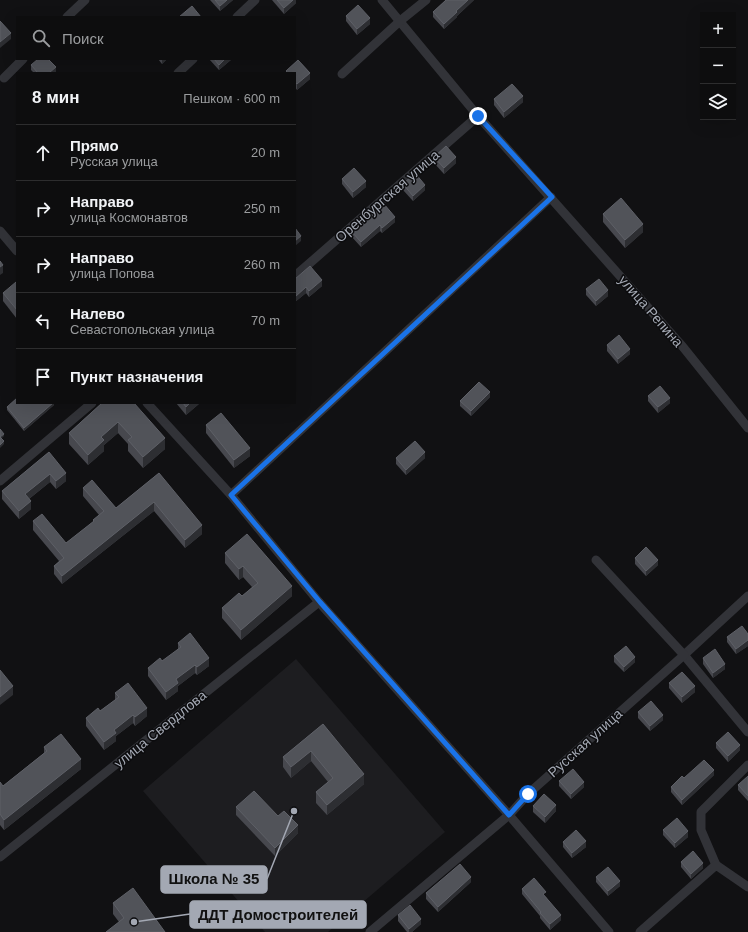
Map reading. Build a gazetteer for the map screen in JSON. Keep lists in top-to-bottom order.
{
  "streets": {
    "street": [
      "Оренбургская улица",
      "улица Репина",
      "улица Свердлова",
      "Русская улица"
    ]
  },
  "crossings": [
    ["Оренбургская улица", "улица Репина"]
  ],
  "places": ["Школа № 35", "ДДТ Домостроителей"],
  "page": {
    "map_buttons": ["+", "−"],
    "search": "Поиск",
    "heading": ["8 мин", "Пешком · 600 m"],
    "list": [
      ["Прямо", "Русская улица", "20 m"],
      ["Направо", "улица Космонавтов", "250 m"],
      ["Направо", "улица Попова", "260 m"],
      ["Налево", "Севастопольская улица", "70 m"],
      "Пункт назначения"
    ]
  }
}
